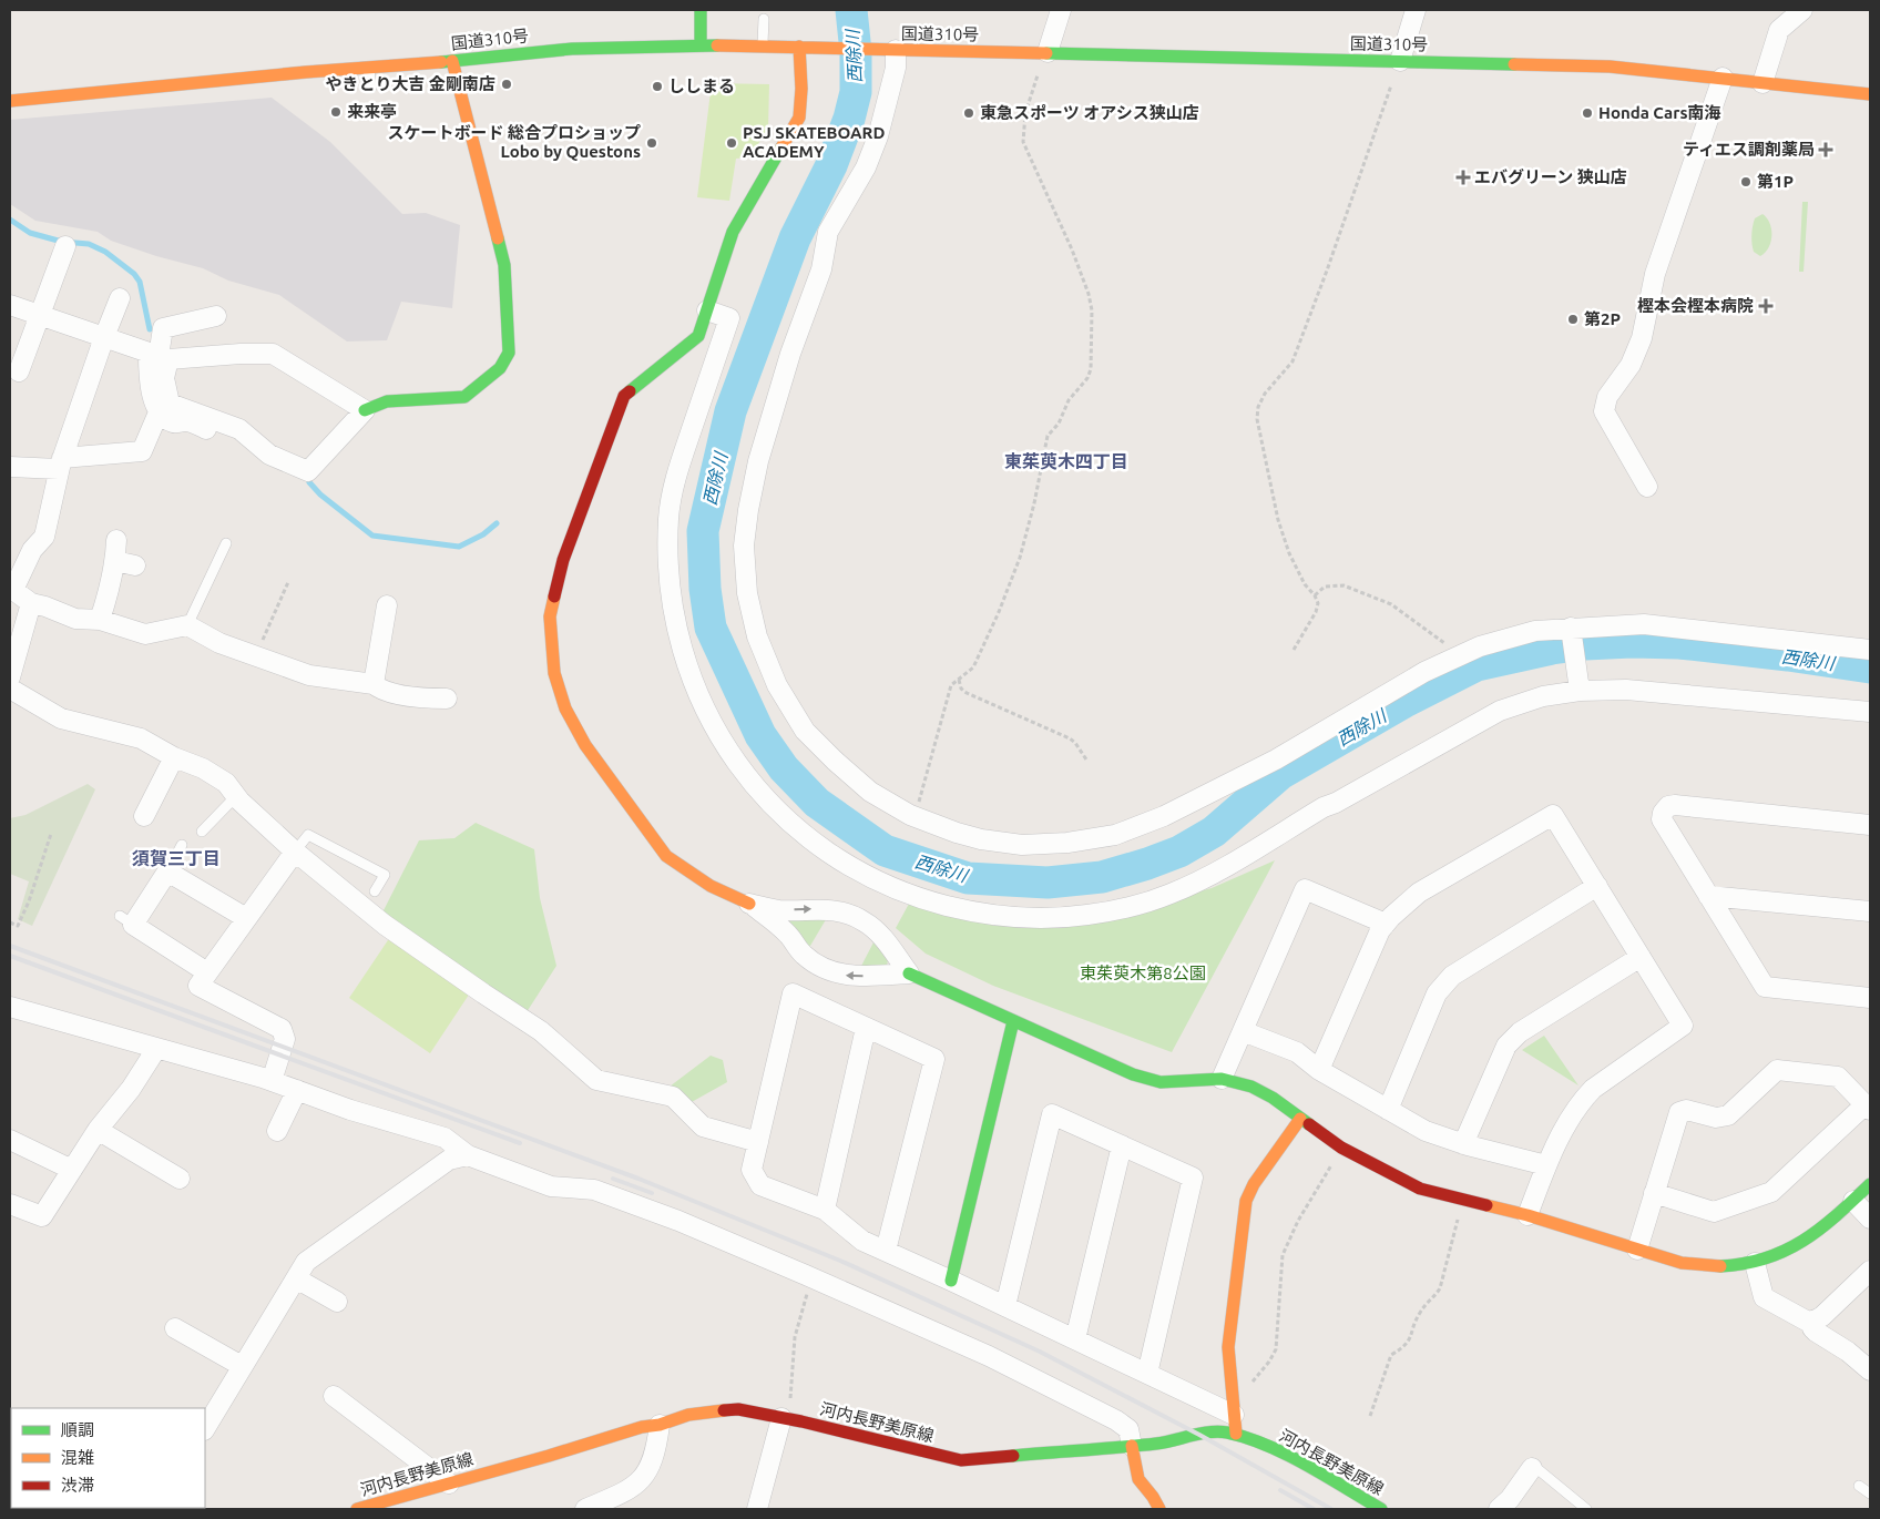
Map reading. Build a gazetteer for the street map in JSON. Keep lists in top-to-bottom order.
{
  "streets": {
    "main road": ["国道310号", "河内長野美原線"]
  },
  "districts": ["東茱萸木四丁目", "須賀三丁目"],
  "water": ["西除川"],
  "parks": ["東茱萸木第8公園"],
  "places": {
    "other": [
      "やきとり大吉 金剛南店",
      "ししまる",
      "来来亭",
      "東急スポーツ オアシス狭山店",
      "Honda Cars南海",
      "スケートボード 総合プロショップ Lobo by Questons",
      "PSJ SKATEBOARD ACADEMY",
      "第1P",
      "第2P"
    ],
    "health": ["ティエス調剤薬局", "エバグリーン 狭山店", "樫本会樫本病院"]
  },
  "legend": ["順調", "混雑", "渋滞"]
}
